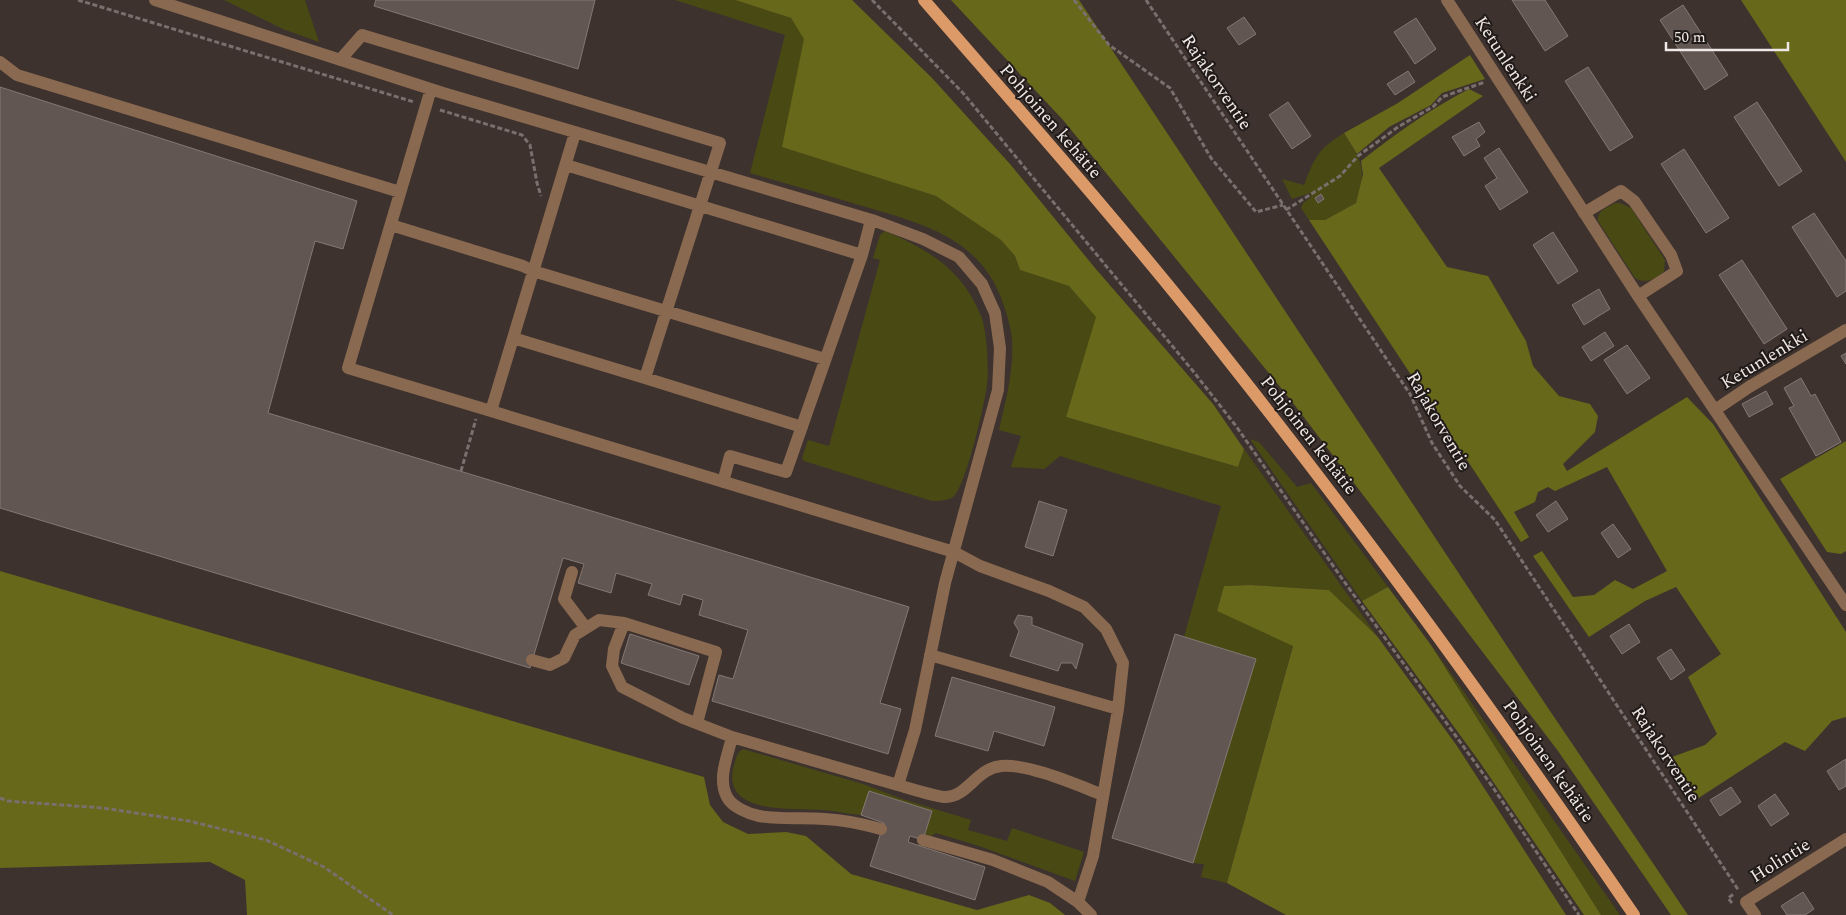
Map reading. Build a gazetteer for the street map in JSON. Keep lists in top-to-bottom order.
{
  "streets": {
    "main road": ["Pohjoinen kehätie"],
    "street": ["Ketunlenkki", "Holintie"],
    "path": ["Rajakorventie"]
  },
  "crossings": [
    ["Rajakorventie", "Holintie"]
  ],
  "scale_bar": "50 m"
}
